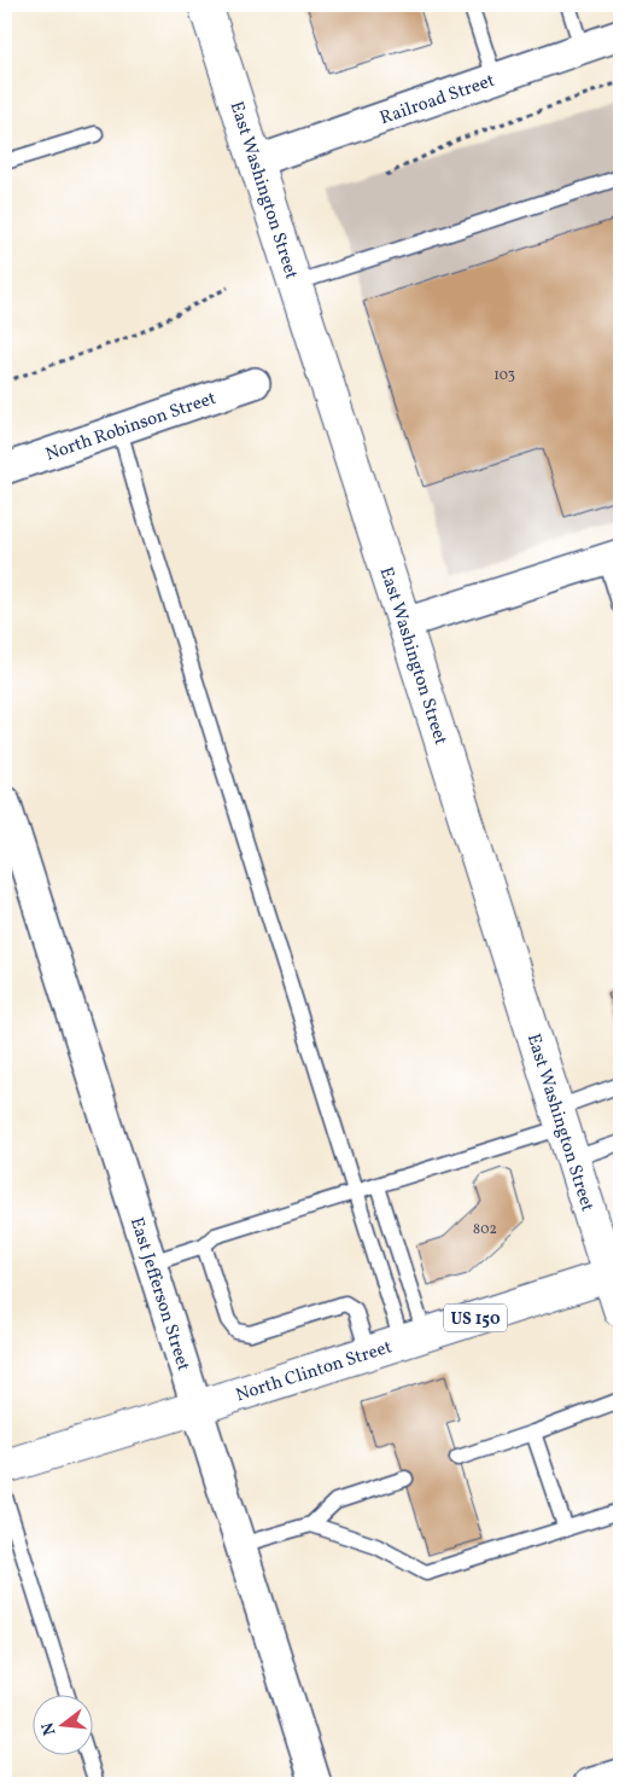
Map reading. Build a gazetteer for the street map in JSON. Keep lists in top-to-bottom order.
{
  "streets": {
    "main road": ["East Washington Street", "US 150", "North Clinton Street"],
    "street": ["Railroad Street", "North Robinson Street", "East Jefferson Street"]
  },
  "crossings": [
    ["Railroad Street", "East Washington Street"],
    ["East Washington Street", "North Clinton Street"],
    ["East Jefferson Street", "North Clinton Street"]
  ],
  "house_numbers": ["103", "802"],
  "north": "left"
}
